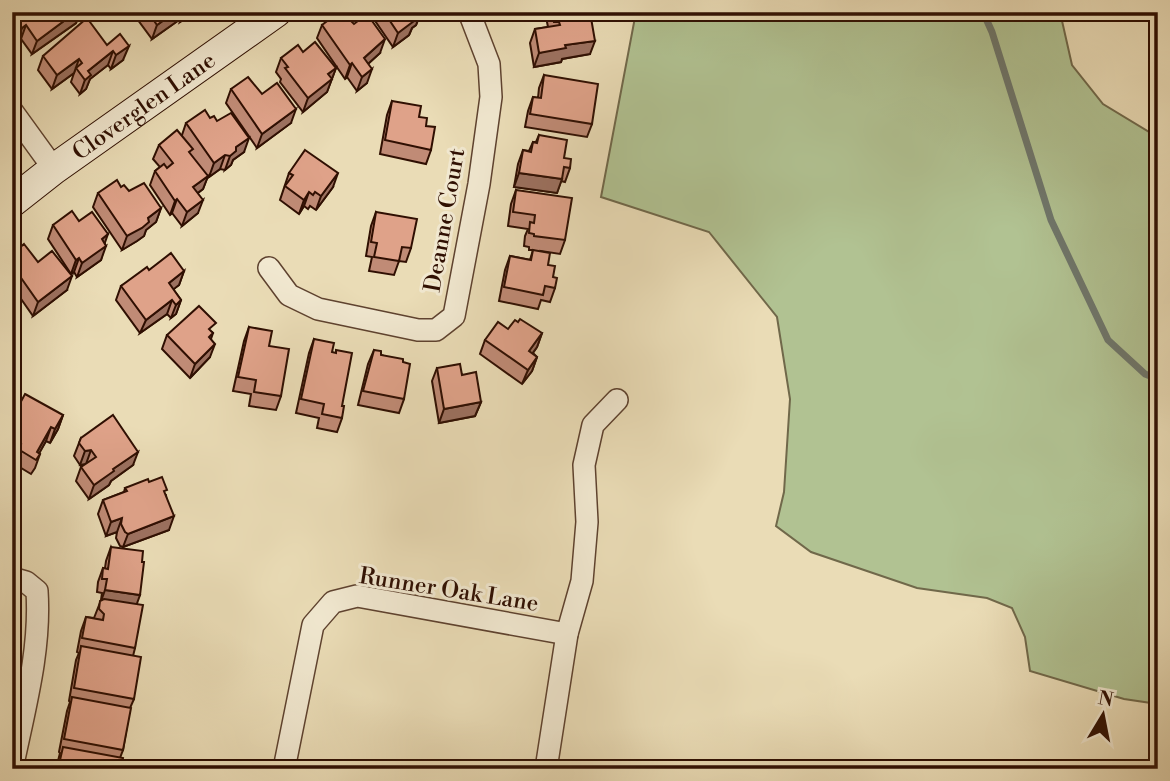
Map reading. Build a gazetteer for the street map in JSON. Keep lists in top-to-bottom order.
{
  "streets": {
    "street": ["Cloverglen Lane", "Deanne Court", "Runner Oak Lane"]
  },
  "north": "top"
}
